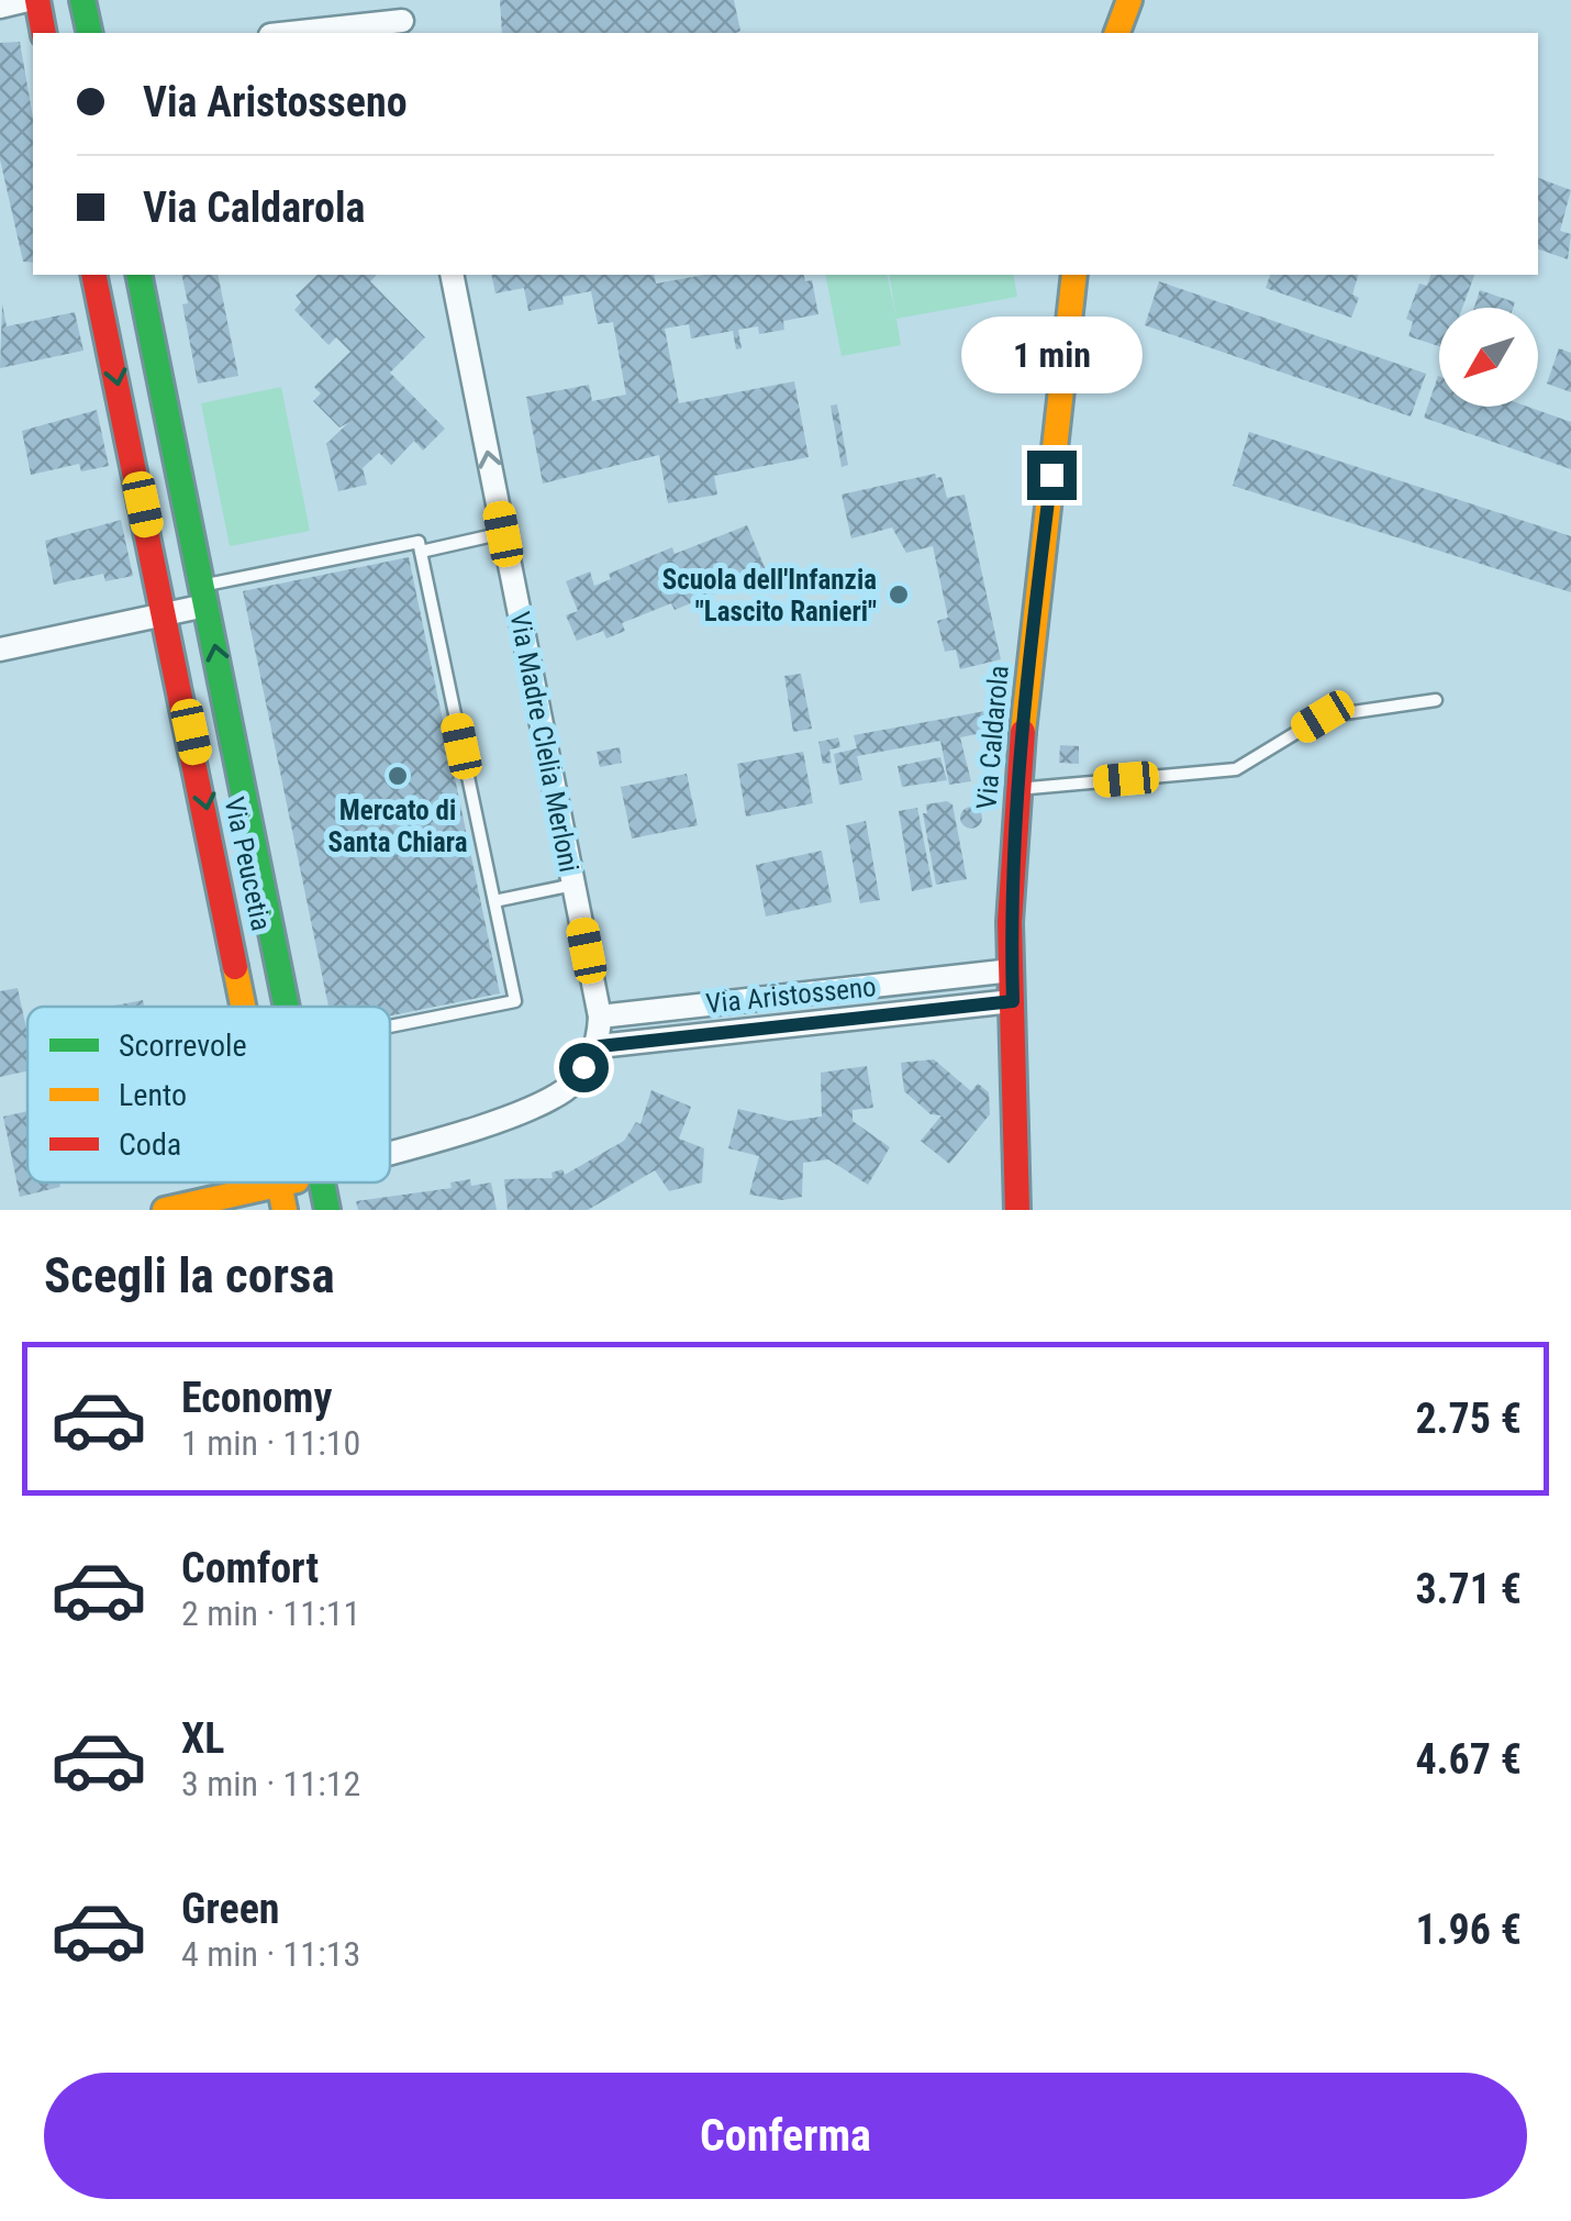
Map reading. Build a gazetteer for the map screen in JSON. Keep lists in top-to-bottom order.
{
  "streets": {
    "main road": ["Via Caldarola", "Via Peucetia"],
    "street": ["Via Madre Clelia Merloni", "Via Aristosseno"]
  },
  "crossings": [
    ["Via Caldarola", "Via Aristosseno"],
    ["Via Madre Clelia Merloni", "Via Aristosseno"]
  ],
  "places": ["Scuola dell'Infanzia \"Lascito Ranieri\"", "Mercato di Santa Chiara"],
  "legend": ["Scorrevole", "Lento", "Coda"],
  "north": "bottom left",
  "page": {
    "banner": ["Via Aristosseno", "Via Caldarola"],
    "bubble": "1 min",
    "heading": "Scegli la corsa",
    "list": [
      {
        "name": "Economy",
        "note": "1 min · 11:10",
        "value": "2.75 €"
      },
      {
        "name": "Comfort",
        "note": "2 min · 11:11",
        "value": "3.71 €"
      },
      {
        "name": "XL",
        "note": "3 min · 11:12",
        "value": "4.67 €"
      },
      {
        "name": "Green",
        "note": "4 min · 11:13",
        "value": "1.96 €"
      }
    ],
    "buttons": "Conferma"
  }
}
